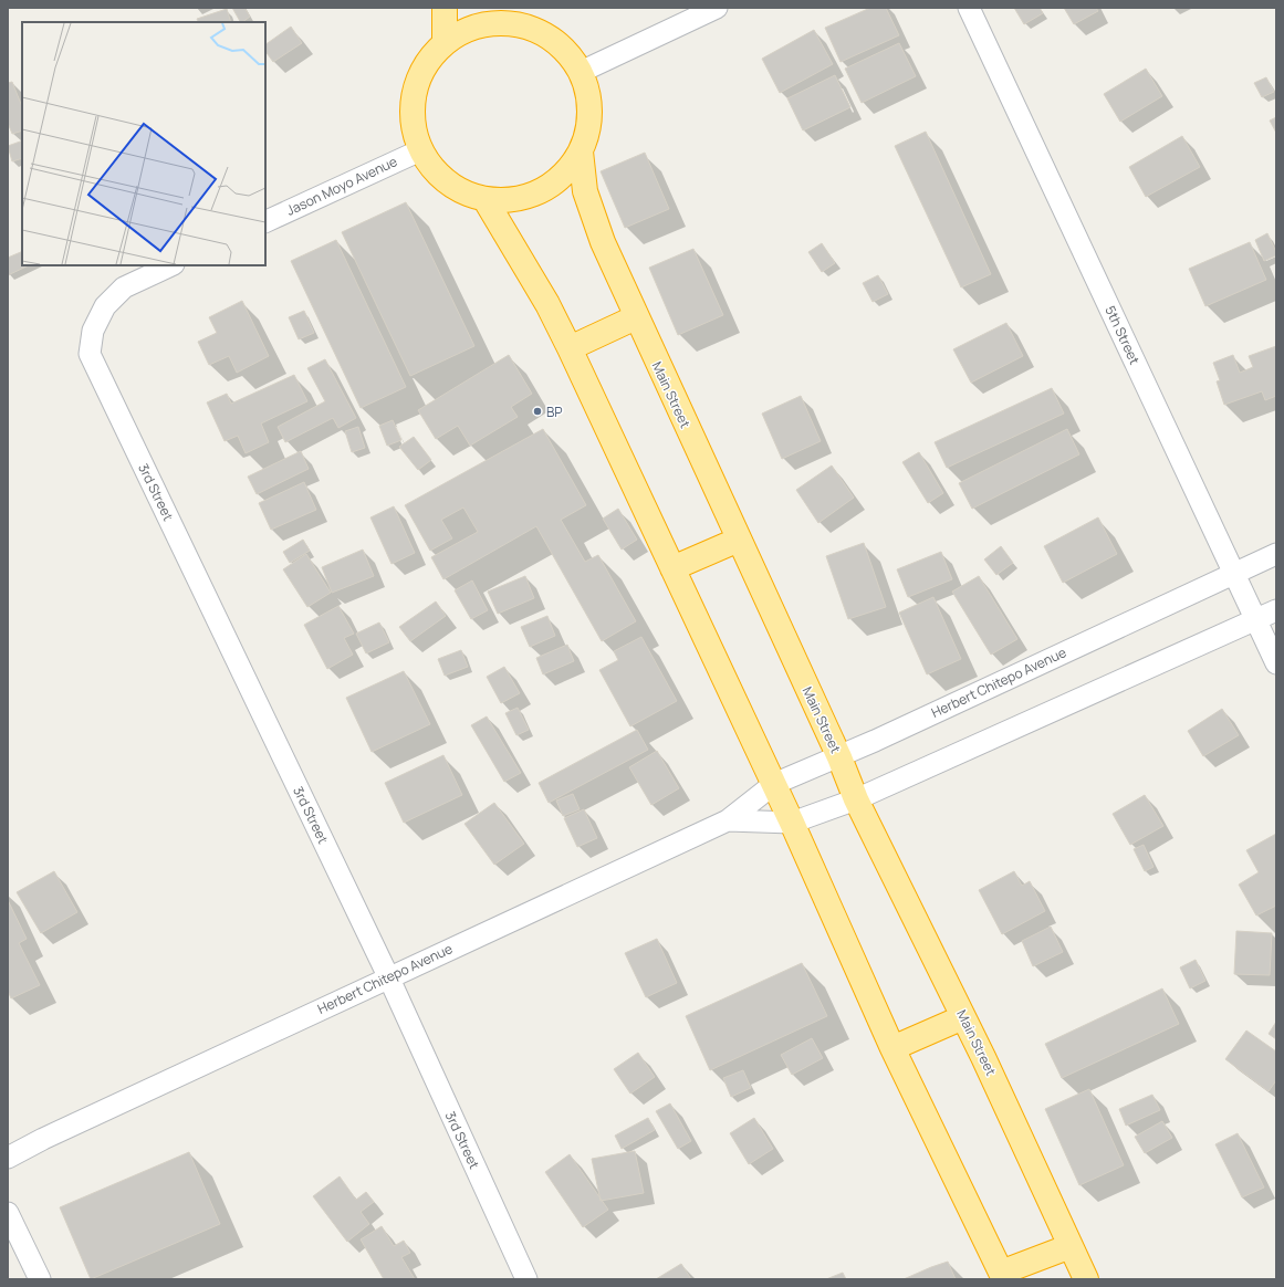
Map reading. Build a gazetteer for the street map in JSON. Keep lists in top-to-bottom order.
{
  "streets": {
    "highway": ["Main Street"],
    "street": [
      "Jason Moyo Avenue",
      "5th Street",
      "3rd Street",
      "Herbert Chitepo Avenue"
    ]
  },
  "crossings": [
    ["Jason Moyo Avenue", "Main Street"],
    ["5th Street", "Herbert Chitepo Avenue"],
    ["Main Street", "Herbert Chitepo Avenue"],
    ["3rd Street", "Herbert Chitepo Avenue"]
  ],
  "places": ["BP"]
}
